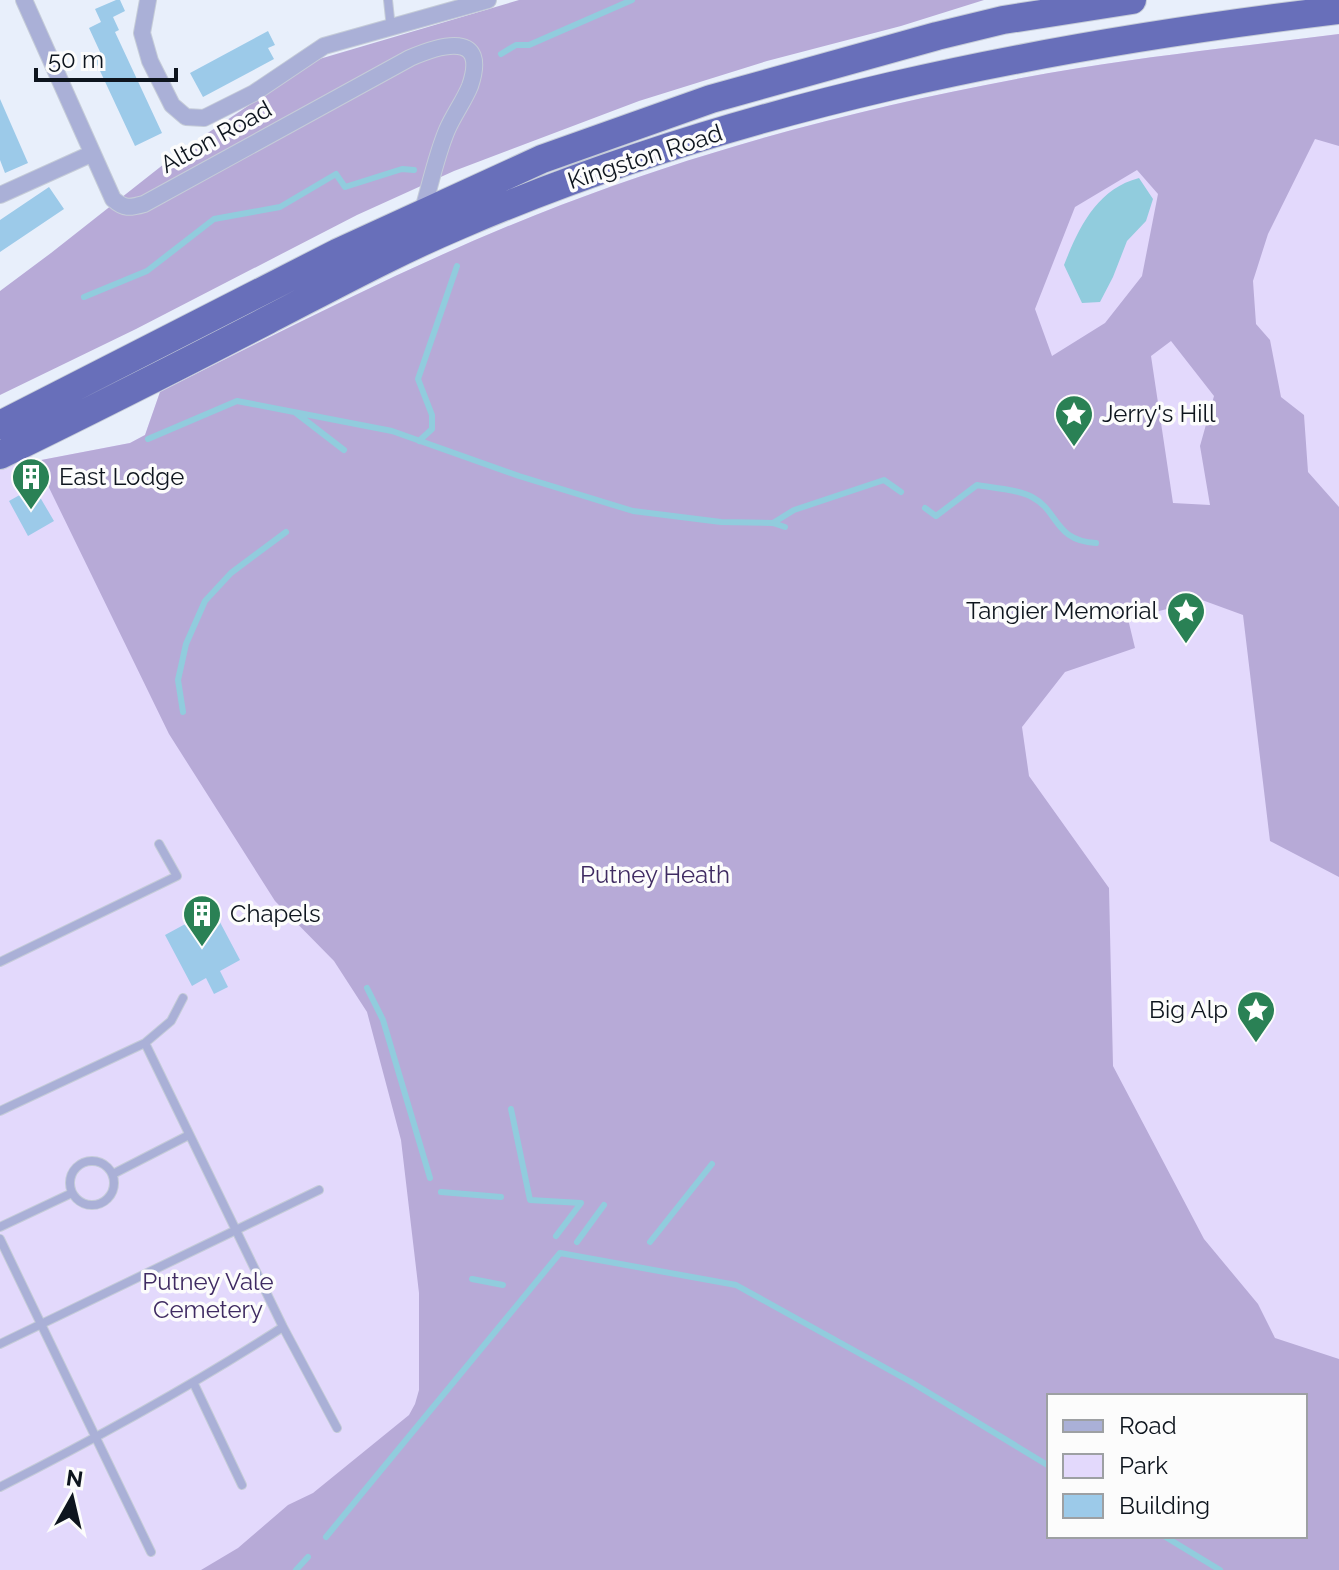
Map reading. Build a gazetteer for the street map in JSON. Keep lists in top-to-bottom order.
{
  "streets": {
    "highway": ["Kingston Road"],
    "street": ["Alton Road"]
  },
  "crossings": [
    ["Alton Road", "Kingston Road"]
  ],
  "parks": ["Putney Heath", "Putney Vale Cemetery"],
  "places": {
    "place": ["Jerry's Hill", "Tangier Memorial", "Big Alp"],
    "building": ["East Lodge", "Chapels"]
  },
  "legend": ["Road", "Park", "Building"],
  "scale_bar": "50 m",
  "north": "top"
}
